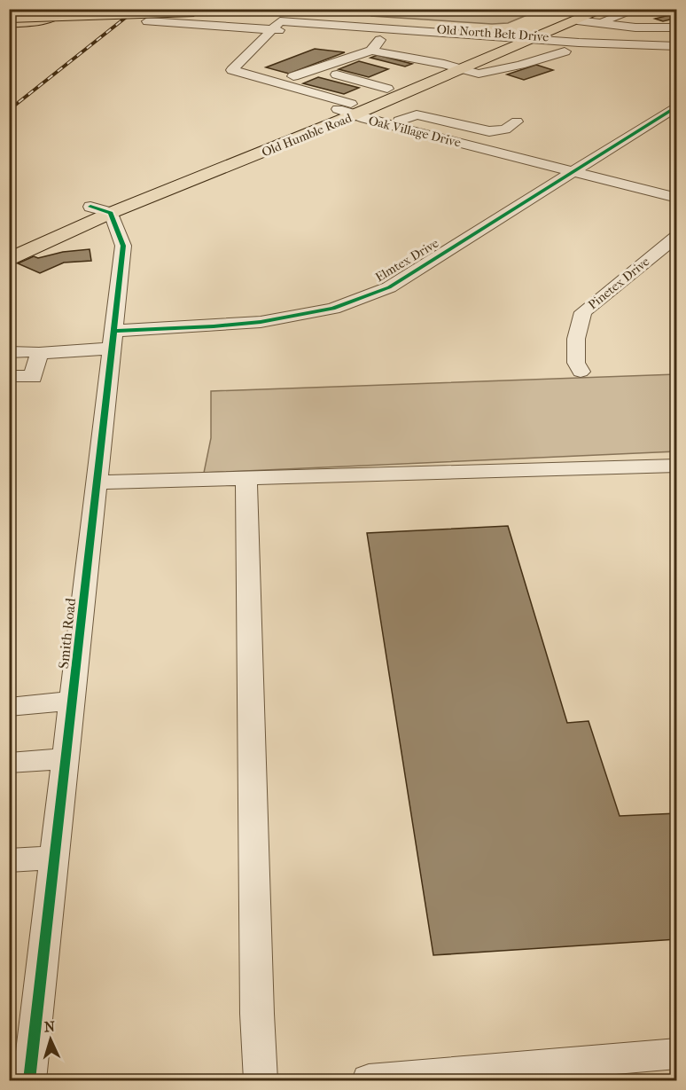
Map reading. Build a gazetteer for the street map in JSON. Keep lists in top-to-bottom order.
{
  "streets": {
    "main road": ["Old Humble Road"],
    "street": [
      "Old North Belt Drive",
      "Oak Village Drive",
      "Elmtex Drive",
      "Pinetex Drive",
      "Smith Road"
    ]
  },
  "crossings": [
    ["Old North Belt Drive", "Old Humble Road"],
    ["Oak Village Drive", "Old Humble Road"],
    ["Oak Village Drive", "Elmtex Drive"],
    ["Old Humble Road", "Smith Road"],
    ["Elmtex Drive", "Smith Road"]
  ],
  "north": "top"
}
